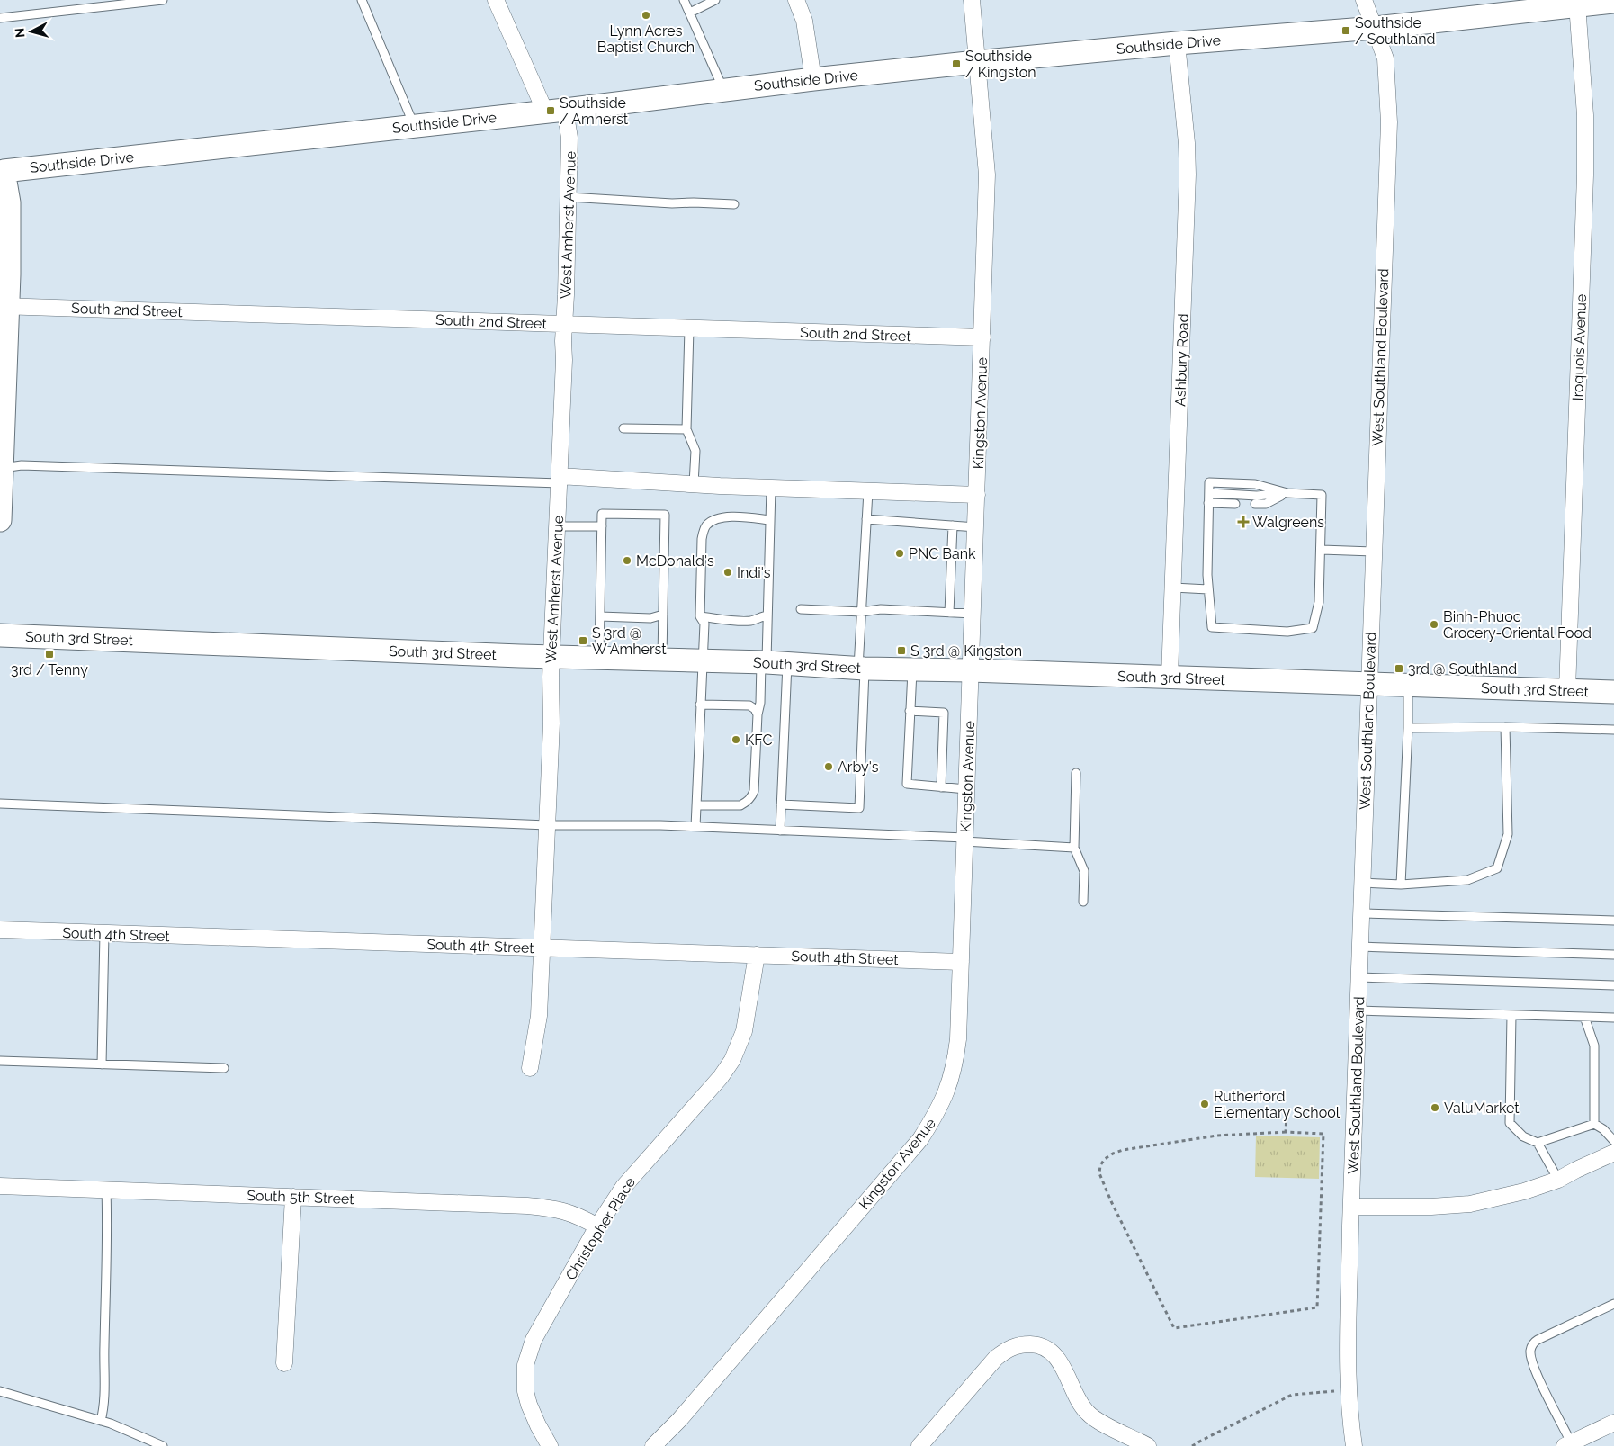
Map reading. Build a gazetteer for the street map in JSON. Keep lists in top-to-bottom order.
{
  "streets": {
    "main road": ["Southside Drive", "South 3rd Street"],
    "street": [
      "West Amherst Avenue",
      "South 2nd Street",
      "Iroquois Avenue",
      "West Southland Boulevard",
      "Ashbury Road",
      "Kingston Avenue",
      "South 4th Street",
      "South 5th Street",
      "Christopher Place"
    ]
  },
  "crossings": [
    ["Southside Drive", "West Amherst Avenue"],
    ["Southside Drive", "Iroquois Avenue"],
    ["Southside Drive", "West Southland Boulevard"],
    ["Southside Drive", "Ashbury Road"],
    ["Southside Drive", "Kingston Avenue"],
    ["West Amherst Avenue", "South 2nd Street"],
    ["West Amherst Avenue", "South 3rd Street"],
    ["West Amherst Avenue", "South 4th Street"],
    ["South 2nd Street", "Kingston Avenue"],
    ["Iroquois Avenue", "South 3rd Street"],
    ["West Southland Boulevard", "South 3rd Street"],
    ["Ashbury Road", "South 3rd Street"],
    ["Kingston Avenue", "South 3rd Street"],
    ["Kingston Avenue", "South 4th Street"],
    ["South 4th Street", "Christopher Place"],
    ["South 5th Street", "Christopher Place"]
  ],
  "places": {
    "other": [
      "Lynn Acres Baptist Church",
      "PNC Bank",
      "McDonald's",
      "Indi's",
      "Binh-Phuoc Grocery-Oriental Food",
      "KFC",
      "Arby's",
      "Rutherford Elementary School",
      "ValuMarket"
    ],
    "transit": [
      "Southside / Southland",
      "Southside / Kingston",
      "Southside / Amherst",
      "S 3rd @ W Amherst",
      "S 3rd @ Kingston",
      "3rd / Tenny",
      "3rd @ Southland"
    ],
    "health": ["Walgreens"]
  },
  "north": "left"
}
